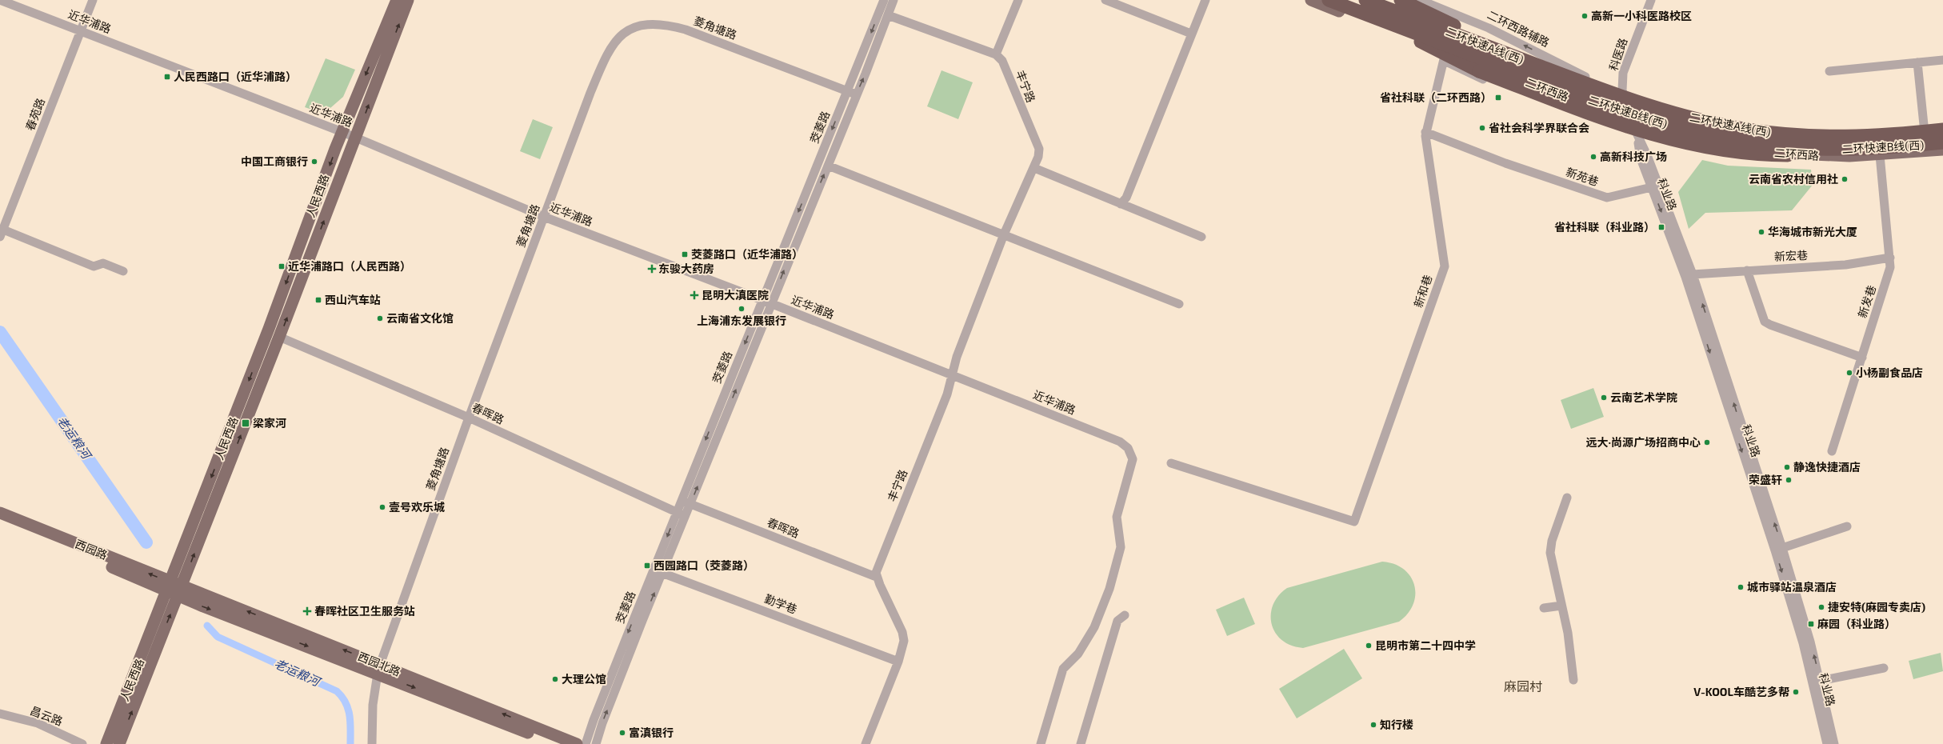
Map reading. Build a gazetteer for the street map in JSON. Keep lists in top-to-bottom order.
{
  "streets": {
    "highway": ["二环快速A线(西)", "二环快速B线(西)"],
    "main road": [
      "二环西路",
      "人民西路",
      "西园路",
      "西园北路"
    ],
    "street": [
      "近华浦路",
      "菱角塘路",
      "二环西路辅路",
      "科医路",
      "丰宁路",
      "春苑路",
      "茭菱路",
      "新苑巷",
      "科业路",
      "新宏巷",
      "新和巷",
      "新发巷",
      "春晖路",
      "勤学巷",
      "昌云路"
    ]
  },
  "crossings": [
    ["近华浦路", "菱角塘路"],
    ["近华浦路", "丰宁路"],
    ["近华浦路", "春苑路"],
    ["近华浦路", "茭菱路"],
    ["近华浦路", "人民西路"],
    ["菱角塘路", "茭菱路"],
    ["菱角塘路", "春晖路"],
    ["菱角塘路", "西园北路"],
    ["科医路", "二环西路"],
    ["科医路", "科业路"],
    ["丰宁路", "春晖路"],
    ["二环西路", "新发巷"],
    ["茭菱路", "春晖路"],
    ["茭菱路", "勤学巷"],
    ["新苑巷", "科业路"],
    ["新苑巷", "新和巷"],
    ["科业路", "新宏巷"],
    ["人民西路", "春晖路"],
    ["人民西路", "西园路"],
    ["人民西路", "西园北路"],
    ["新宏巷", "新发巷"],
    ["西园路", "西园北路"]
  ],
  "districts": ["麻园村"],
  "water": ["老运粮河"],
  "places": {
    "other": [
      "高新一小科医路校区",
      "省社会科学界联合会",
      "高新科技广场",
      "中国工商银行",
      "云南省农村信用社",
      "华海城市新光大厦",
      "上海浦东发展银行",
      "云南省文化馆",
      "小杨副食品店",
      "云南艺术学院",
      "远大·尚源广场招商中心",
      "静逸快捷酒店",
      "荣盛轩",
      "壹号欢乐城",
      "城市驿站温泉酒店",
      "捷安特(麻园专卖店)",
      "昆明市第二十四中学",
      "大理公馆",
      "V-KOOL车酷艺多帮",
      "知行楼",
      "富滇银行"
    ],
    "transit": [
      "人民西路口（近华浦路）",
      "省社科联（二环西路）",
      "省社科联（科业路）",
      "茭菱路口（近华浦路）",
      "近华浦路口（人民西路）",
      "西山汽车站",
      "梁家河",
      "西园路口（茭菱路）",
      "麻园（科业路）"
    ],
    "health": ["东骏大药房", "昆明大滇医院", "春晖社区卫生服务站"]
  }
}
